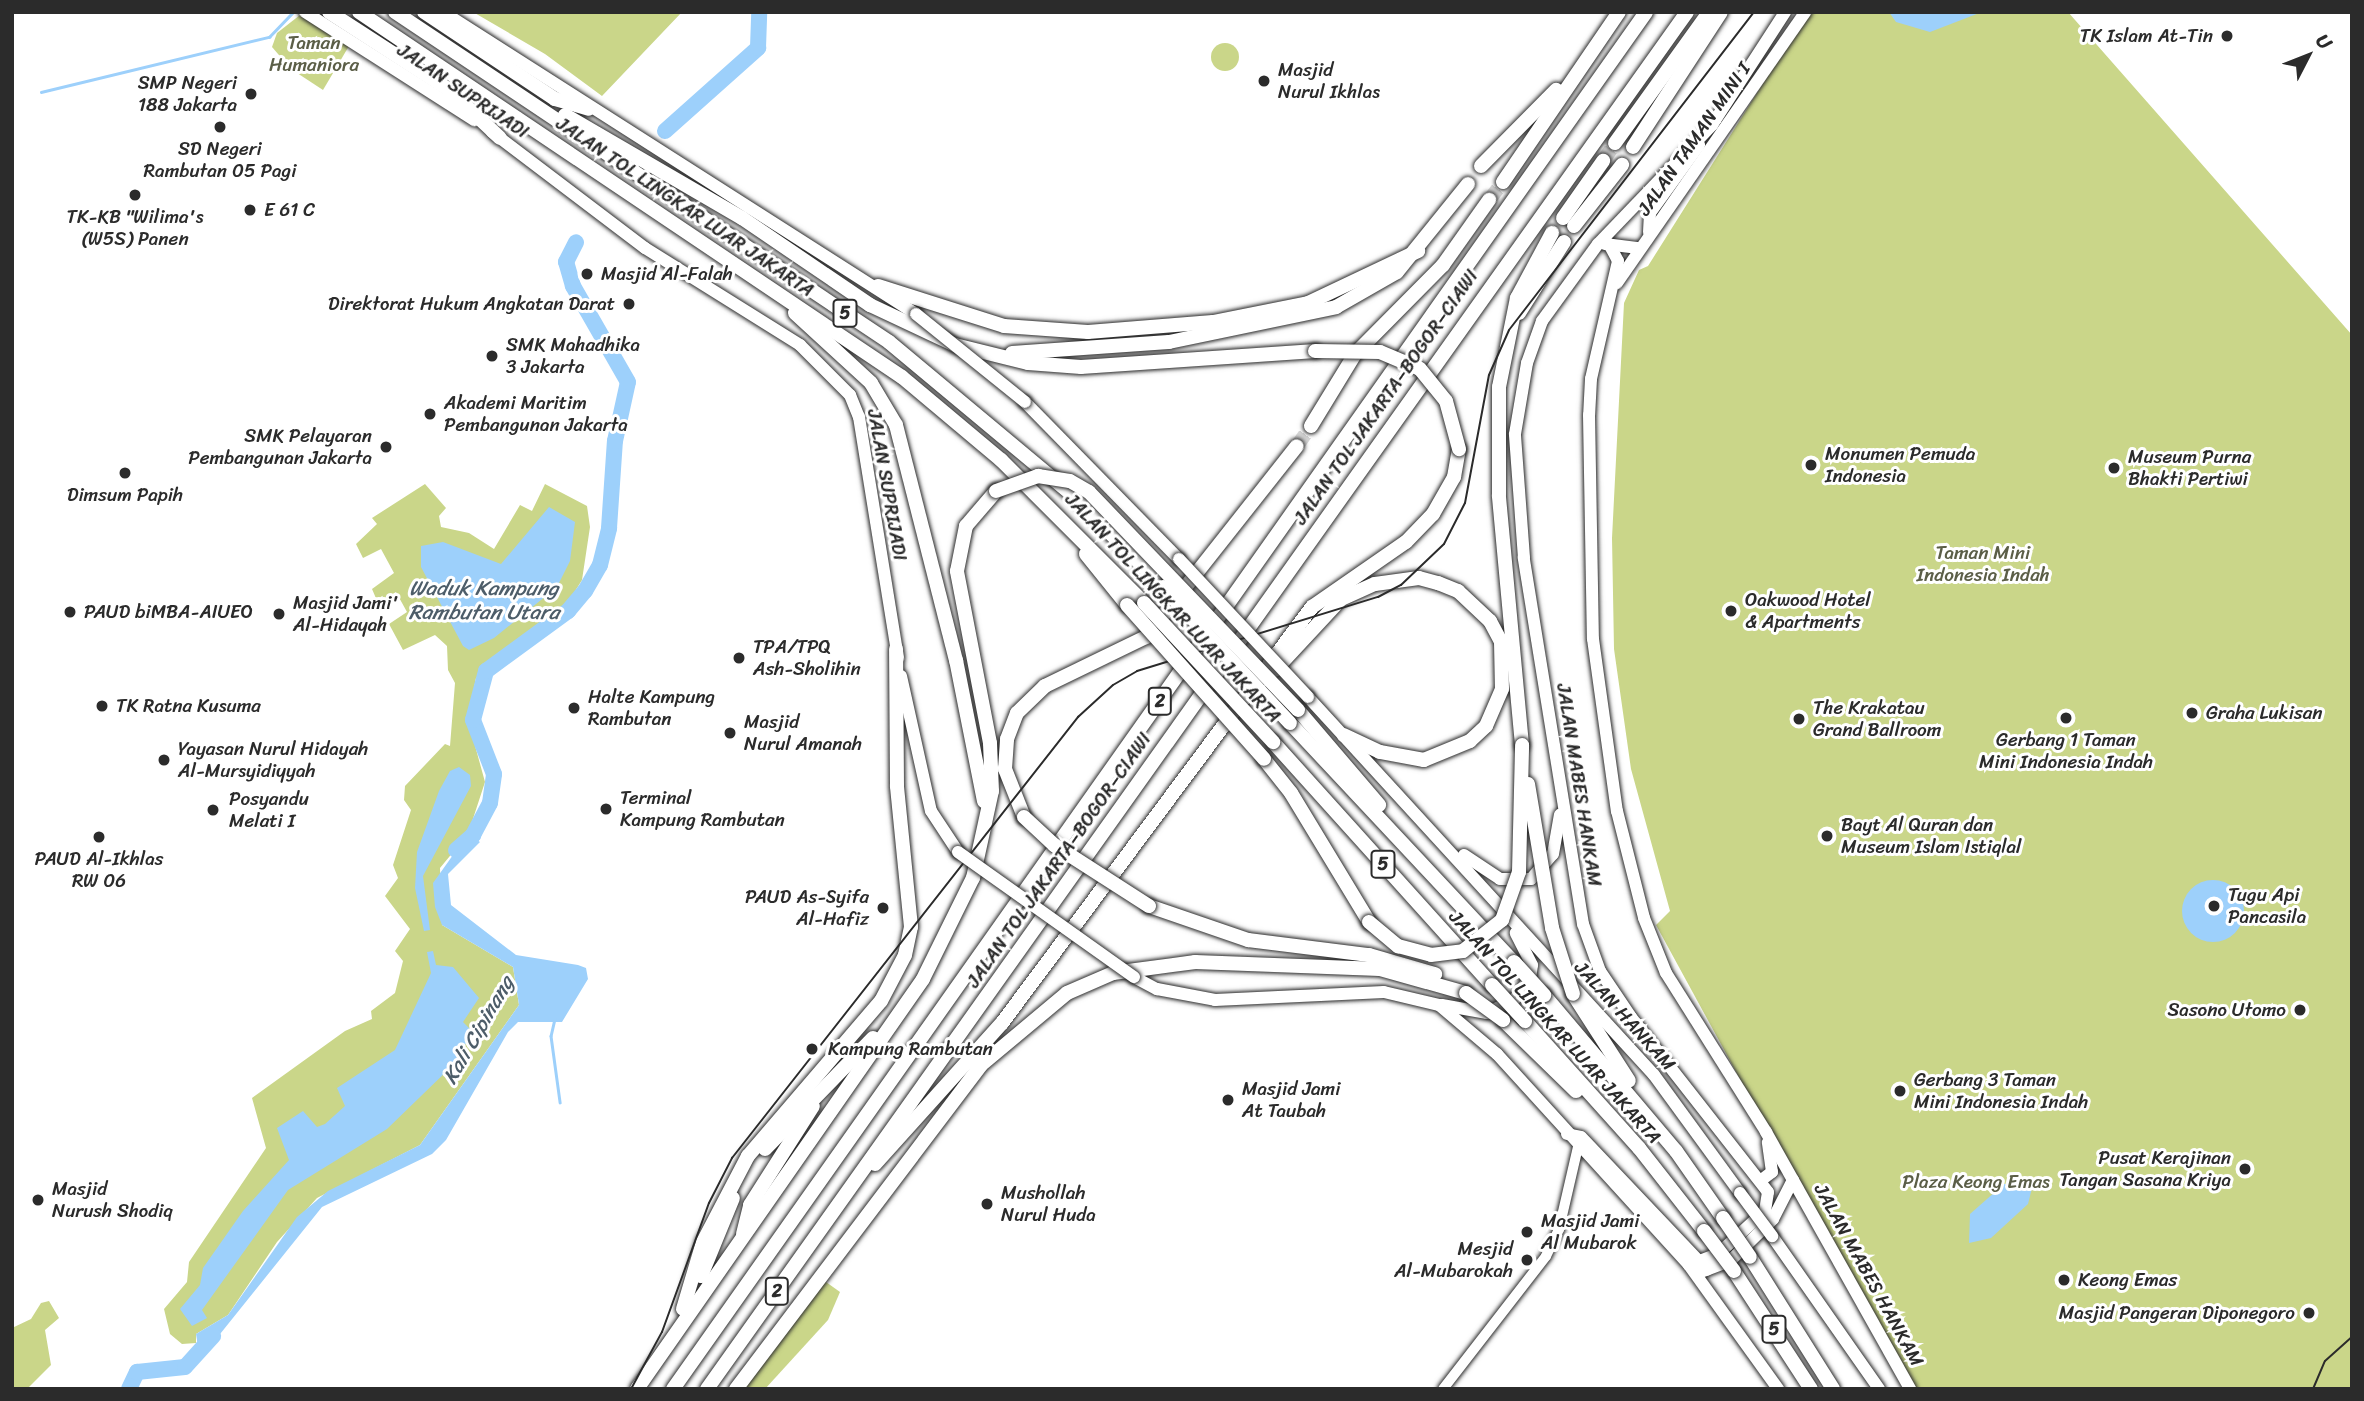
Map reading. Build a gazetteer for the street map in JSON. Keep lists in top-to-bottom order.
{
  "streets": {
    "highway": [
      "JALAN TOL LINGKAR LUAR JAKARTA",
      "5",
      "JALAN TOL JAKARTA–BOGOR–CIAWI",
      "2"
    ],
    "main road": [
      "JALAN SUPRIJADI",
      "JALAN TAMAN MINI I",
      "JALAN MABES HANKAM",
      "JALAN HANKAM"
    ]
  },
  "crossings": [
    ["JALAN TAMAN MINI I", "JALAN MABES HANKAM"]
  ],
  "water": ["Waduk Kampung Rambutan Utara", "Kali Cipinang"],
  "parks": ["Taman Humaniora", "Taman Mini Indonesia Indah", "Plaza Keong Emas"],
  "places": [
    "TK Islam At-Tin",
    "Masjid Nurul Ikhlas",
    "SMP Negeri 188 Jakarta",
    "SD Negeri Rambutan 05 Pagi",
    "TK-KB \"Wilima's (W5S) Panen",
    "E 61 C",
    "Masjid Al-Falah",
    "Direktorat Hukum Angkatan Darat",
    "SMK Mahadhika 3 Jakarta",
    "Akademi Maritim Pembangunan Jakarta",
    "SMK Pelayaran Pembangunan Jakarta",
    "Monumen Pemuda Indonesia",
    "Museum Purna Bhakti Pertiwi",
    "Dimsum Papih",
    "Oakwood Hotel & Apartments",
    "PAUD biMBA-AIUEO",
    "Masjid Jami' Al-Hidayah",
    "TPA/TPQ Ash-Sholihin",
    "TK Ratna Kusuma",
    "Halte Kampung Rambutan",
    "Graha Lukisan",
    "Gerbang 1 Taman Mini Indonesia Indah",
    "The Krakatau Grand Ballroom",
    "Masjid Nurul Amanah",
    "Yayasan Nurul Hidayah Al-Mursyidiyyah",
    "Terminal Kampung Rambutan",
    "Posyandu Melati I",
    "Bayt Al Quran dan Museum Islam Istiqlal",
    "PAUD Al-Ikhlas RW 06",
    "Tugu Api Pancasila",
    "PAUD As-Syifa Al-Hafiz",
    "Sasono Utomo",
    "Kampung Rambutan",
    "Gerbang 3 Taman Mini Indonesia Indah",
    "Masjid Jami At Taubah",
    "Pusat Kerajinan Tangan Sasana Kriya",
    "Masjid Nurush Shodiq",
    "Mushollah Nurul Huda",
    "Masjid Jami Al Mubarok",
    "Mesjid Al-Mubarokah",
    "Keong Emas",
    "Masjid Pangeran Diponegoro"
  ],
  "north": "top right"
}
